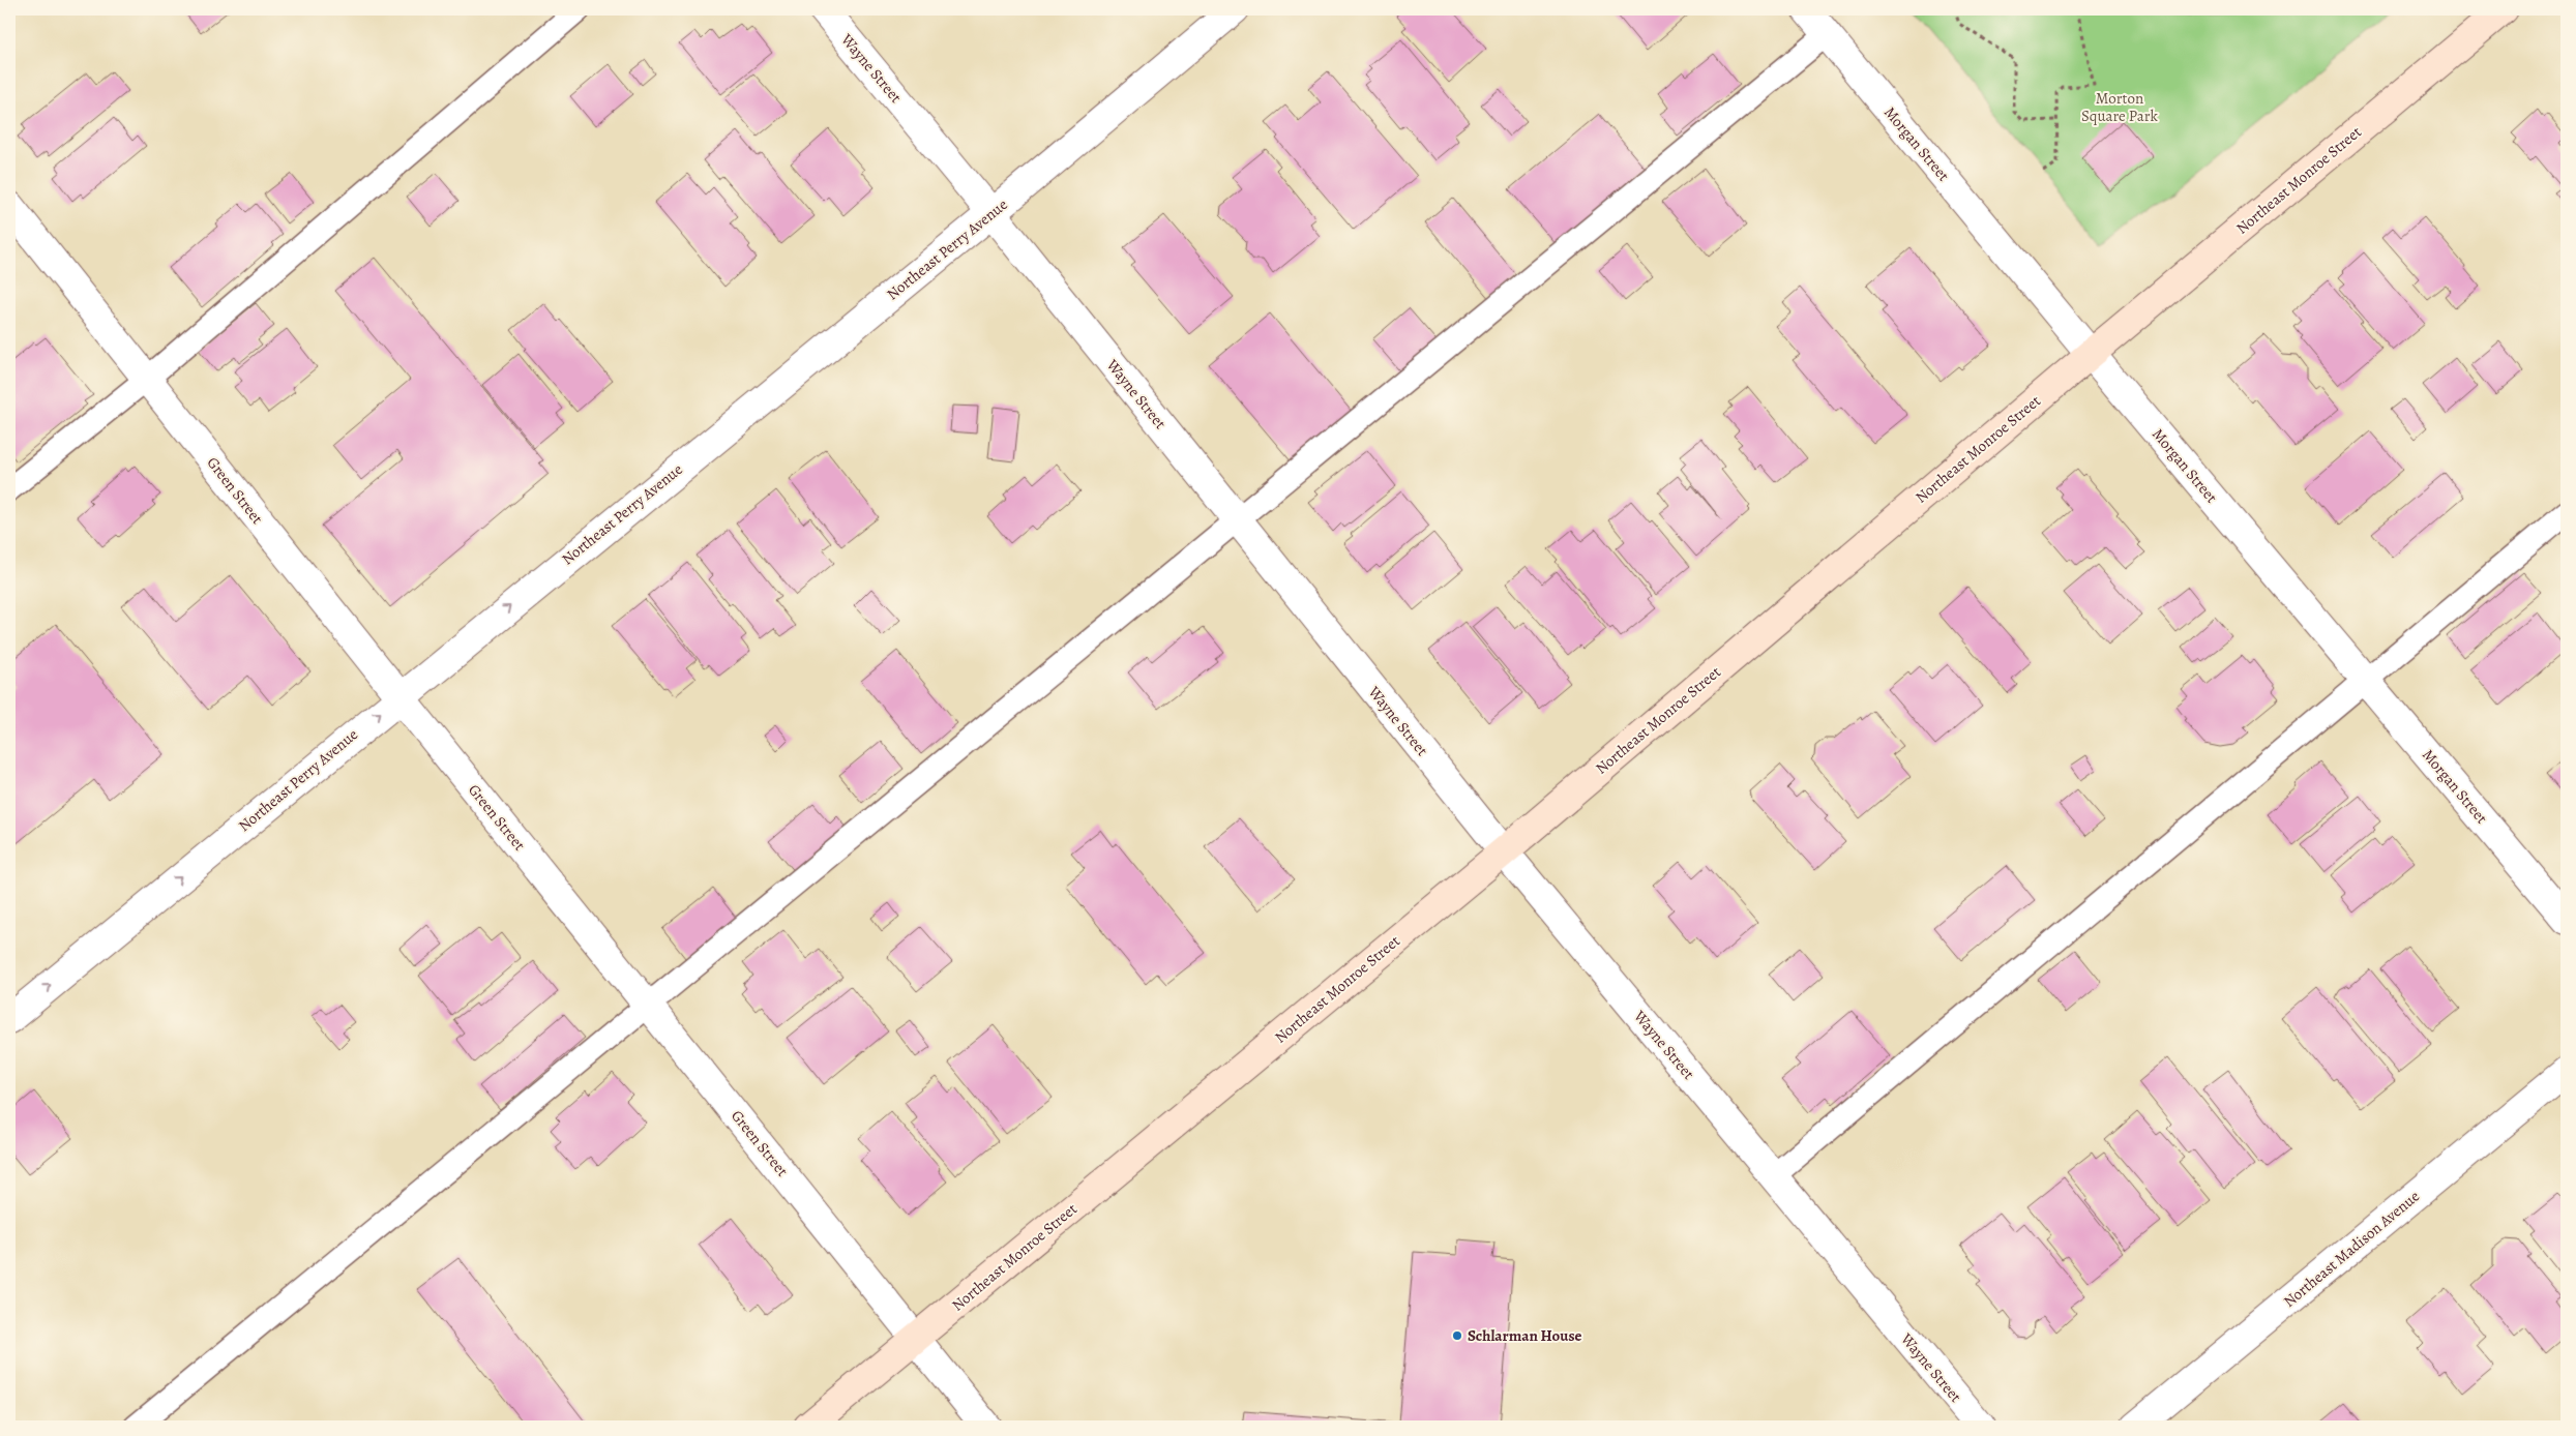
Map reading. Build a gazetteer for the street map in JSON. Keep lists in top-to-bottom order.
{
  "streets": {
    "street": [
      "Wayne Street",
      "Morgan Street",
      "Northeast Monroe Street",
      "Northeast Perry Avenue",
      "Green Street",
      "Northeast Madison Avenue"
    ]
  },
  "crossings": [
    ["Wayne Street", "Northeast Monroe Street"],
    ["Wayne Street", "Northeast Perry Avenue"],
    ["Morgan Street", "Northeast Monroe Street"],
    ["Northeast Monroe Street", "Green Street"],
    ["Northeast Perry Avenue", "Green Street"]
  ],
  "one_way": ["Northeast Perry Avenue"],
  "parks": ["Morton Square Park"],
  "places": ["Schlarman House"]
}
